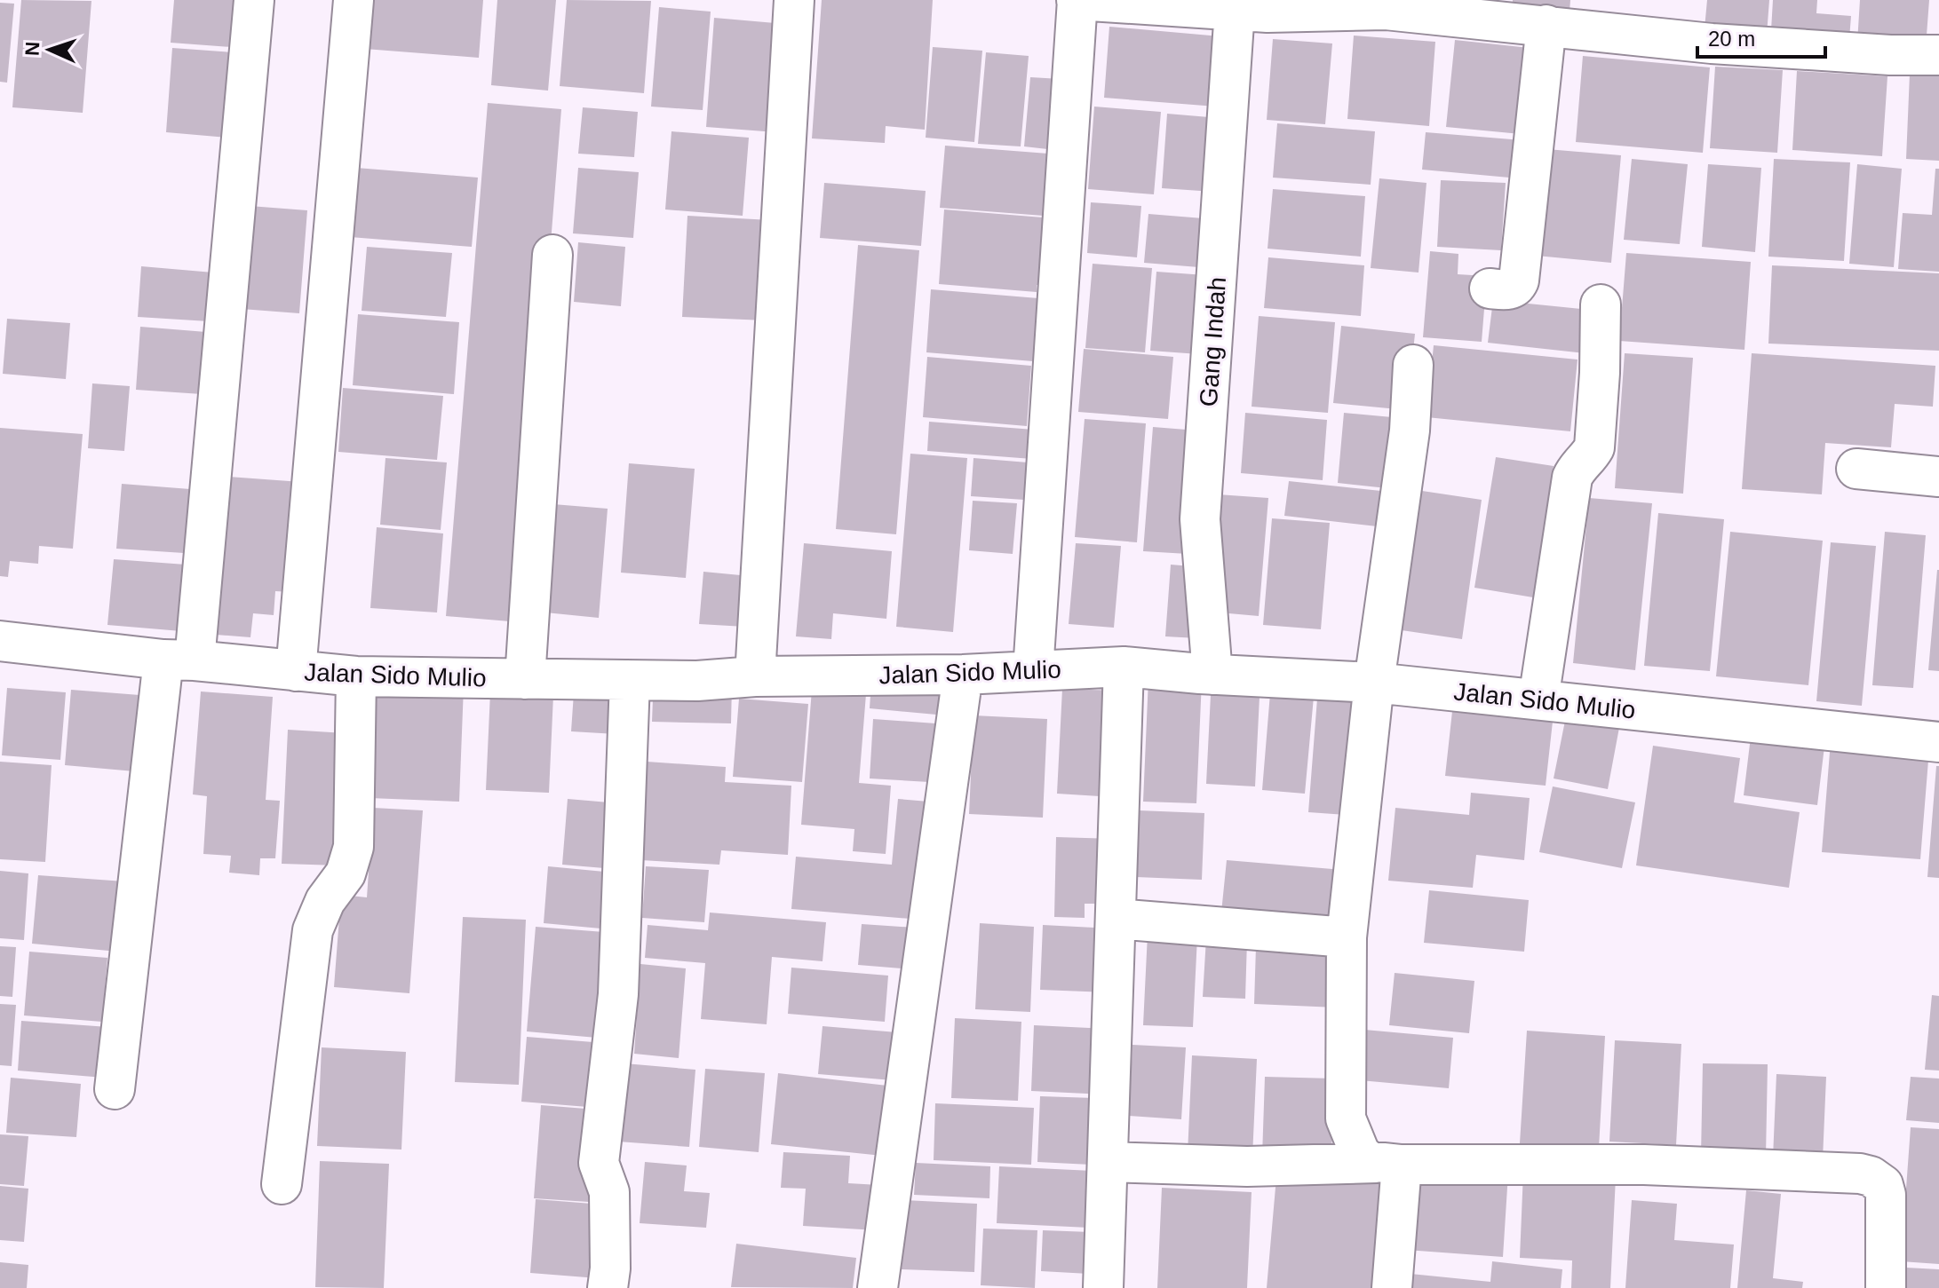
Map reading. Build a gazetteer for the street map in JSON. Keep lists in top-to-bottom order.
{
  "streets": {
    "street": ["Gang Indah", "Jalan Sido Mulio"]
  },
  "crossings": [
    ["Gang Indah", "Jalan Sido Mulio"]
  ],
  "scale_bar": "20 m",
  "north": "left"
}
